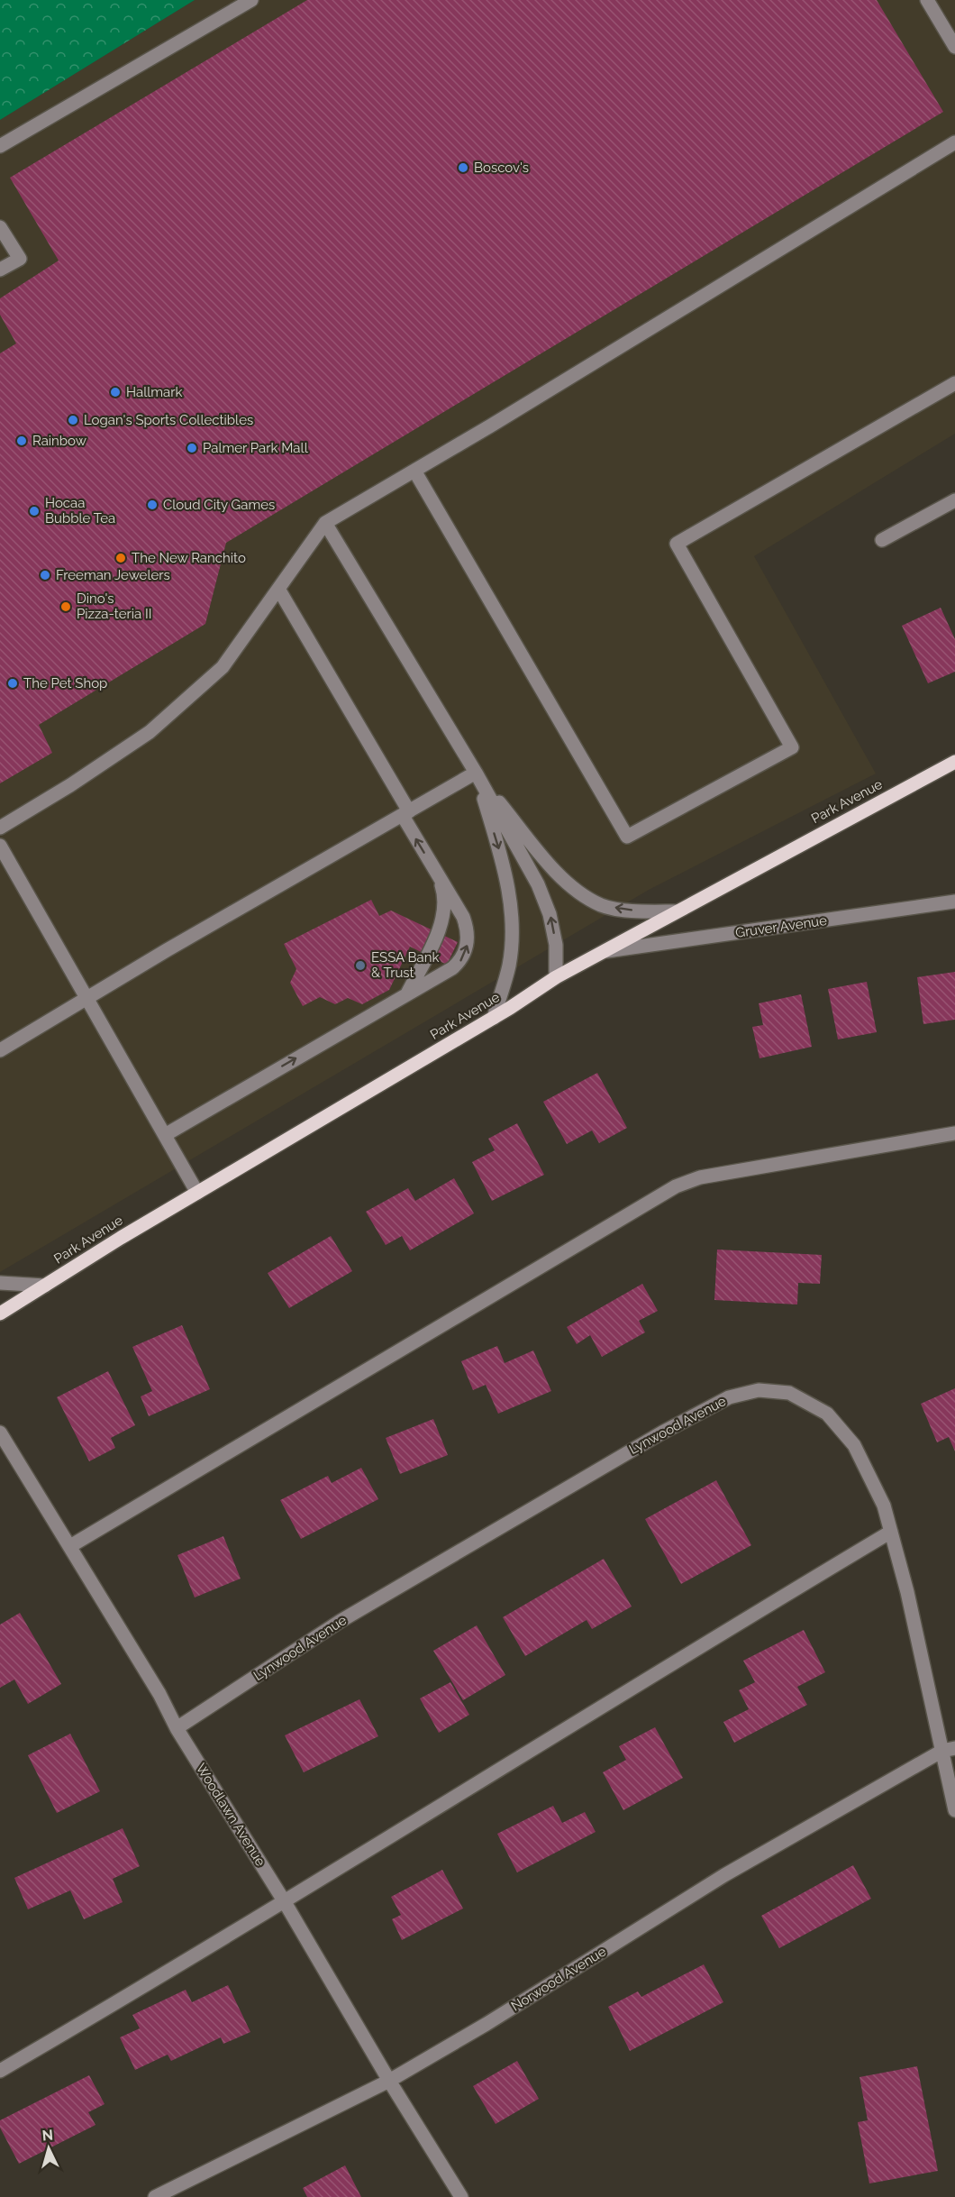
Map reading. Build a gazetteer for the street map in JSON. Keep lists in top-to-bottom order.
{
  "streets": {
    "main road": ["Park Avenue"],
    "street": [
      "Gruver Avenue",
      "Lynwood Avenue",
      "Woodlawn Avenue",
      "Norwood Avenue"
    ]
  },
  "crossings": [
    ["Park Avenue", "Gruver Avenue"],
    ["Lynwood Avenue", "Woodlawn Avenue"],
    ["Lynwood Avenue", "Norwood Avenue"],
    ["Woodlawn Avenue", "Norwood Avenue"]
  ],
  "places": [
    "Boscov's",
    "Hallmark",
    "Logan's Sports Collectibles",
    "Rainbow",
    "Palmer Park Mall",
    "Cloud City Games",
    "Hocaa Bubble Tea",
    "The New Ranchito",
    "Freeman Jewelers",
    "Dino's Pizza-teria II",
    "The Pet Shop",
    "ESSA Bank & Trust"
  ],
  "north": "top"
}
